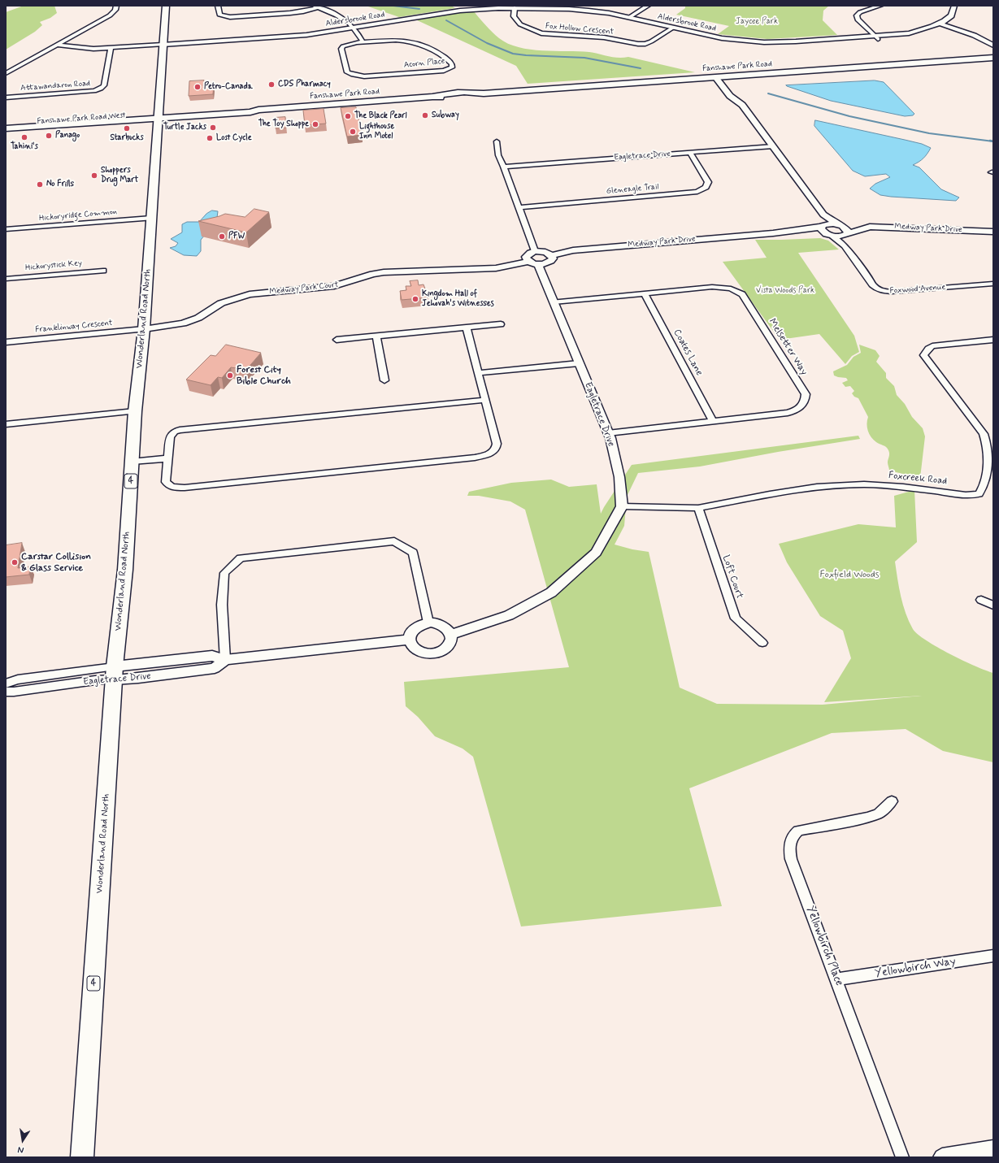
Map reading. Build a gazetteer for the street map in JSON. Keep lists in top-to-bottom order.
{
  "streets": {
    "main road": [
      "Fanshawe Park Road",
      "Fanshawe Park Road West",
      "Wonderland Road North",
      "4"
    ],
    "street": [
      "Aldersbrook Road",
      "Fox Hollow Crescent",
      "Acorn Place",
      "Attawandaron Road",
      "Eagletrace Drive",
      "Gleneagle Trail",
      "Hickoryridge Common",
      "Medway Park Drive",
      "Hickorystick Key",
      "Medway Park Court",
      "Foxwood Avenue",
      "Franklinway Crescent",
      "Melsetter Way",
      "Coates Lane",
      "Foxcreek Road",
      "Loft Court",
      "Yellowbirch Place",
      "Yellowbirch Way"
    ]
  },
  "crossings": [
    ["Aldersbrook Road", "Fox Hollow Crescent"],
    ["Aldersbrook Road", "Attawandaron Road"],
    ["Aldersbrook Road", "Wonderland Road North"],
    ["Fanshawe Park Road", "Fanshawe Park Road West"],
    ["Fanshawe Park Road", "Wonderland Road North"],
    ["Fanshawe Park Road West", "Wonderland Road North"],
    ["Eagletrace Drive", "Gleneagle Trail"],
    ["Eagletrace Drive", "Medway Park Court"],
    ["Eagletrace Drive", "Wonderland Road North"],
    ["Eagletrace Drive", "Melsetter Way"],
    ["Eagletrace Drive", "Foxcreek Road"],
    ["Hickoryridge Common", "Wonderland Road North"],
    ["Medway Park Drive", "Medway Park Court"],
    ["Medway Park Drive", "Foxwood Avenue"],
    ["Medway Park Court", "Wonderland Road North"],
    ["Medway Park Court", "Franklinway Crescent"],
    ["Wonderland Road North", "Franklinway Crescent"],
    ["Melsetter Way", "Coates Lane"],
    ["Foxcreek Road", "Loft Court"],
    ["Yellowbirch Place", "Yellowbirch Way"]
  ],
  "parks": ["Jaycee Park", "Vista Woods Park", "Foxfield Woods"],
  "places": [
    "CDS Pharmacy",
    "Petro-Canada",
    "Subway",
    "The Black Pearl",
    "The Toy Shoppe",
    "Turtle Jacks",
    "Starbucks",
    "Lighthouse Inn Motel",
    "Panago",
    "Tahini's",
    "Lost Cycle",
    "Shoppers Drug Mart",
    "No Frills",
    "PFW",
    "Kingdom Hall of Jehovah's Witnesses",
    "Forest City Bible Church",
    "Carstar Collision & Glass Service"
  ],
  "north": "bottom"
}
